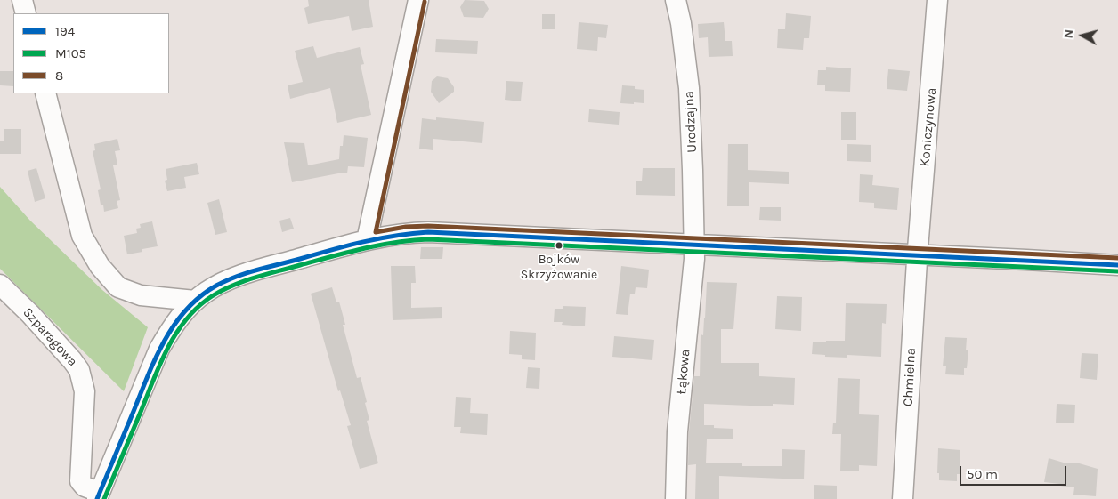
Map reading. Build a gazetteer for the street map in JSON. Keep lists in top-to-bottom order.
{
  "streets": {
    "street": [
      "Urodzajna",
      "Koniczynowa",
      "Szparagowa",
      "Łąkowa",
      "Chmielna"
    ]
  },
  "crossings": [
    ["Urodzajna", "Łąkowa"],
    ["Koniczynowa", "Chmielna"]
  ],
  "places": ["Bojków Skrzyżowanie"],
  "lines": ["transit line 8", "transit line 194", "transit line M105"],
  "legend": ["194", "M105", "8"],
  "scale_bar": "50 m",
  "north": "left"
}
